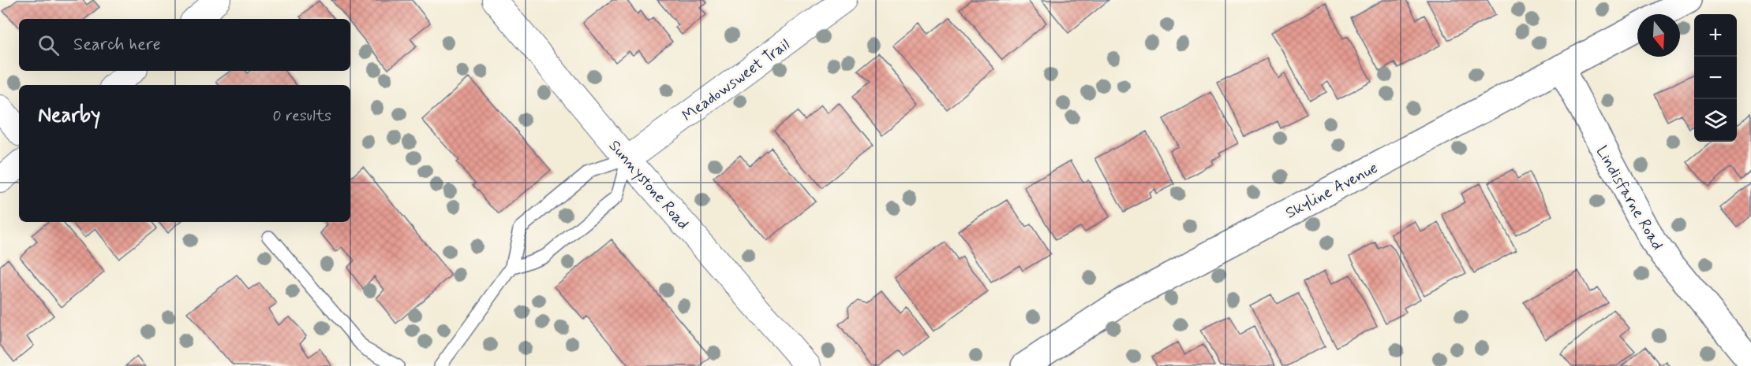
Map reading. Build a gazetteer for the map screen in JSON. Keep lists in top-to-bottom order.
{
  "streets": {
    "street": [
      "Meadowsweet Trail",
      "Sunnystone Road",
      "Skyline Avenue",
      "Lindisfarne Road"
    ]
  },
  "crossings": [
    ["Meadowsweet Trail", "Sunnystone Road"],
    ["Skyline Avenue", "Lindisfarne Road"]
  ],
  "north": "bottom",
  "page": {
    "map_buttons": ["+", "−"],
    "search": "Search here",
    "heading": ["Nearby", "0 results"]
  }
}
